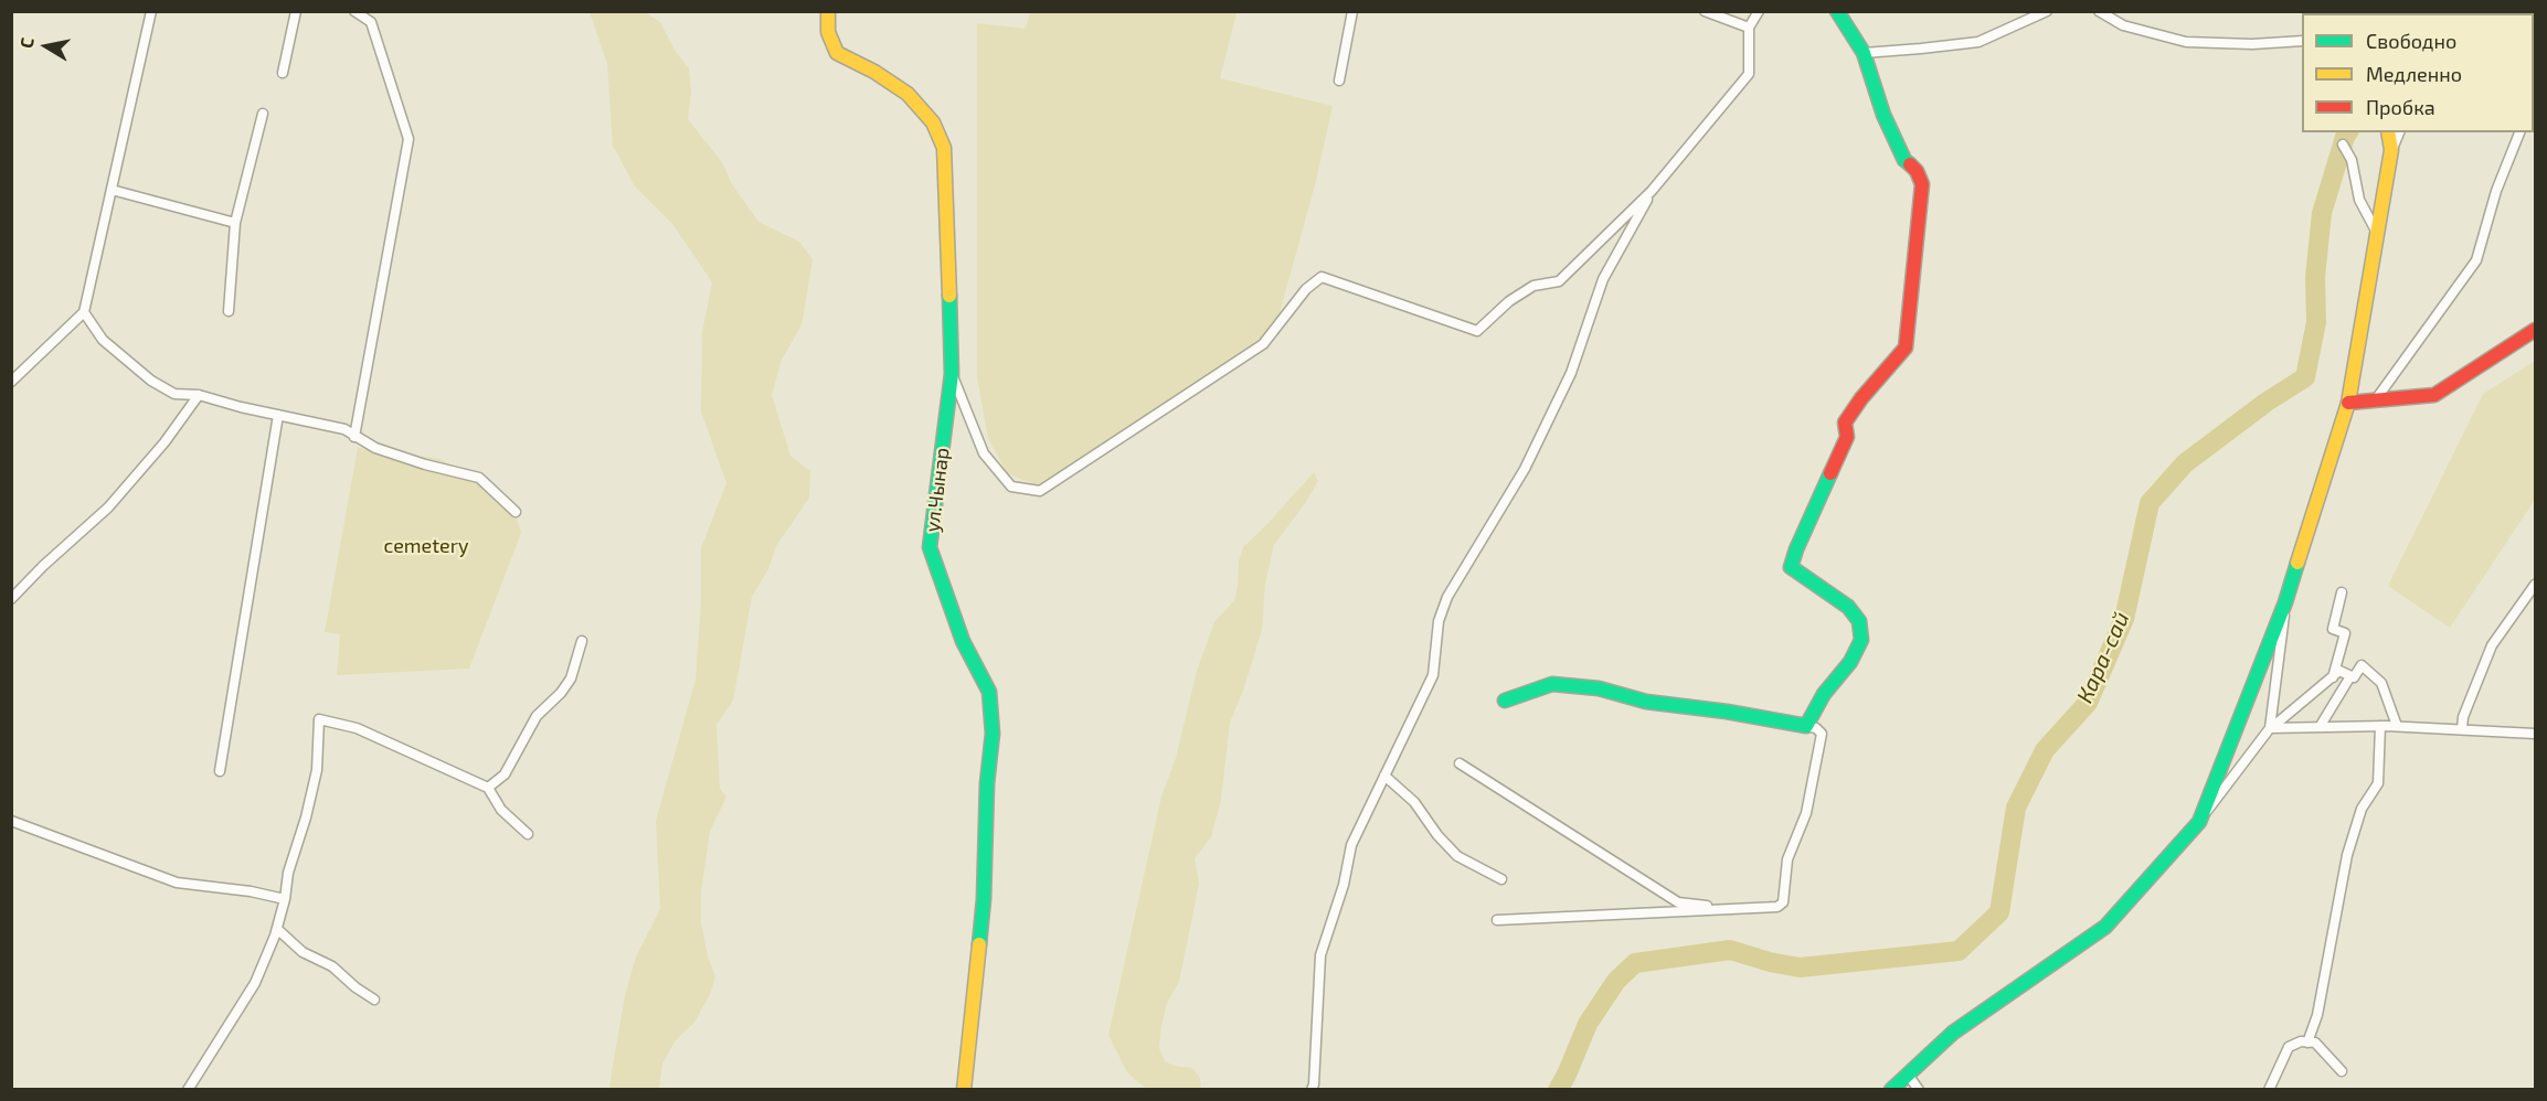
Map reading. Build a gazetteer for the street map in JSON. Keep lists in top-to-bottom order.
{
  "streets": {
    "street": ["ул.Чынар"]
  },
  "water": ["Кара-сай"],
  "parks": ["cemetery"],
  "legend": ["Свободно", "Медленно", "Пробка"],
  "north": "left"
}
